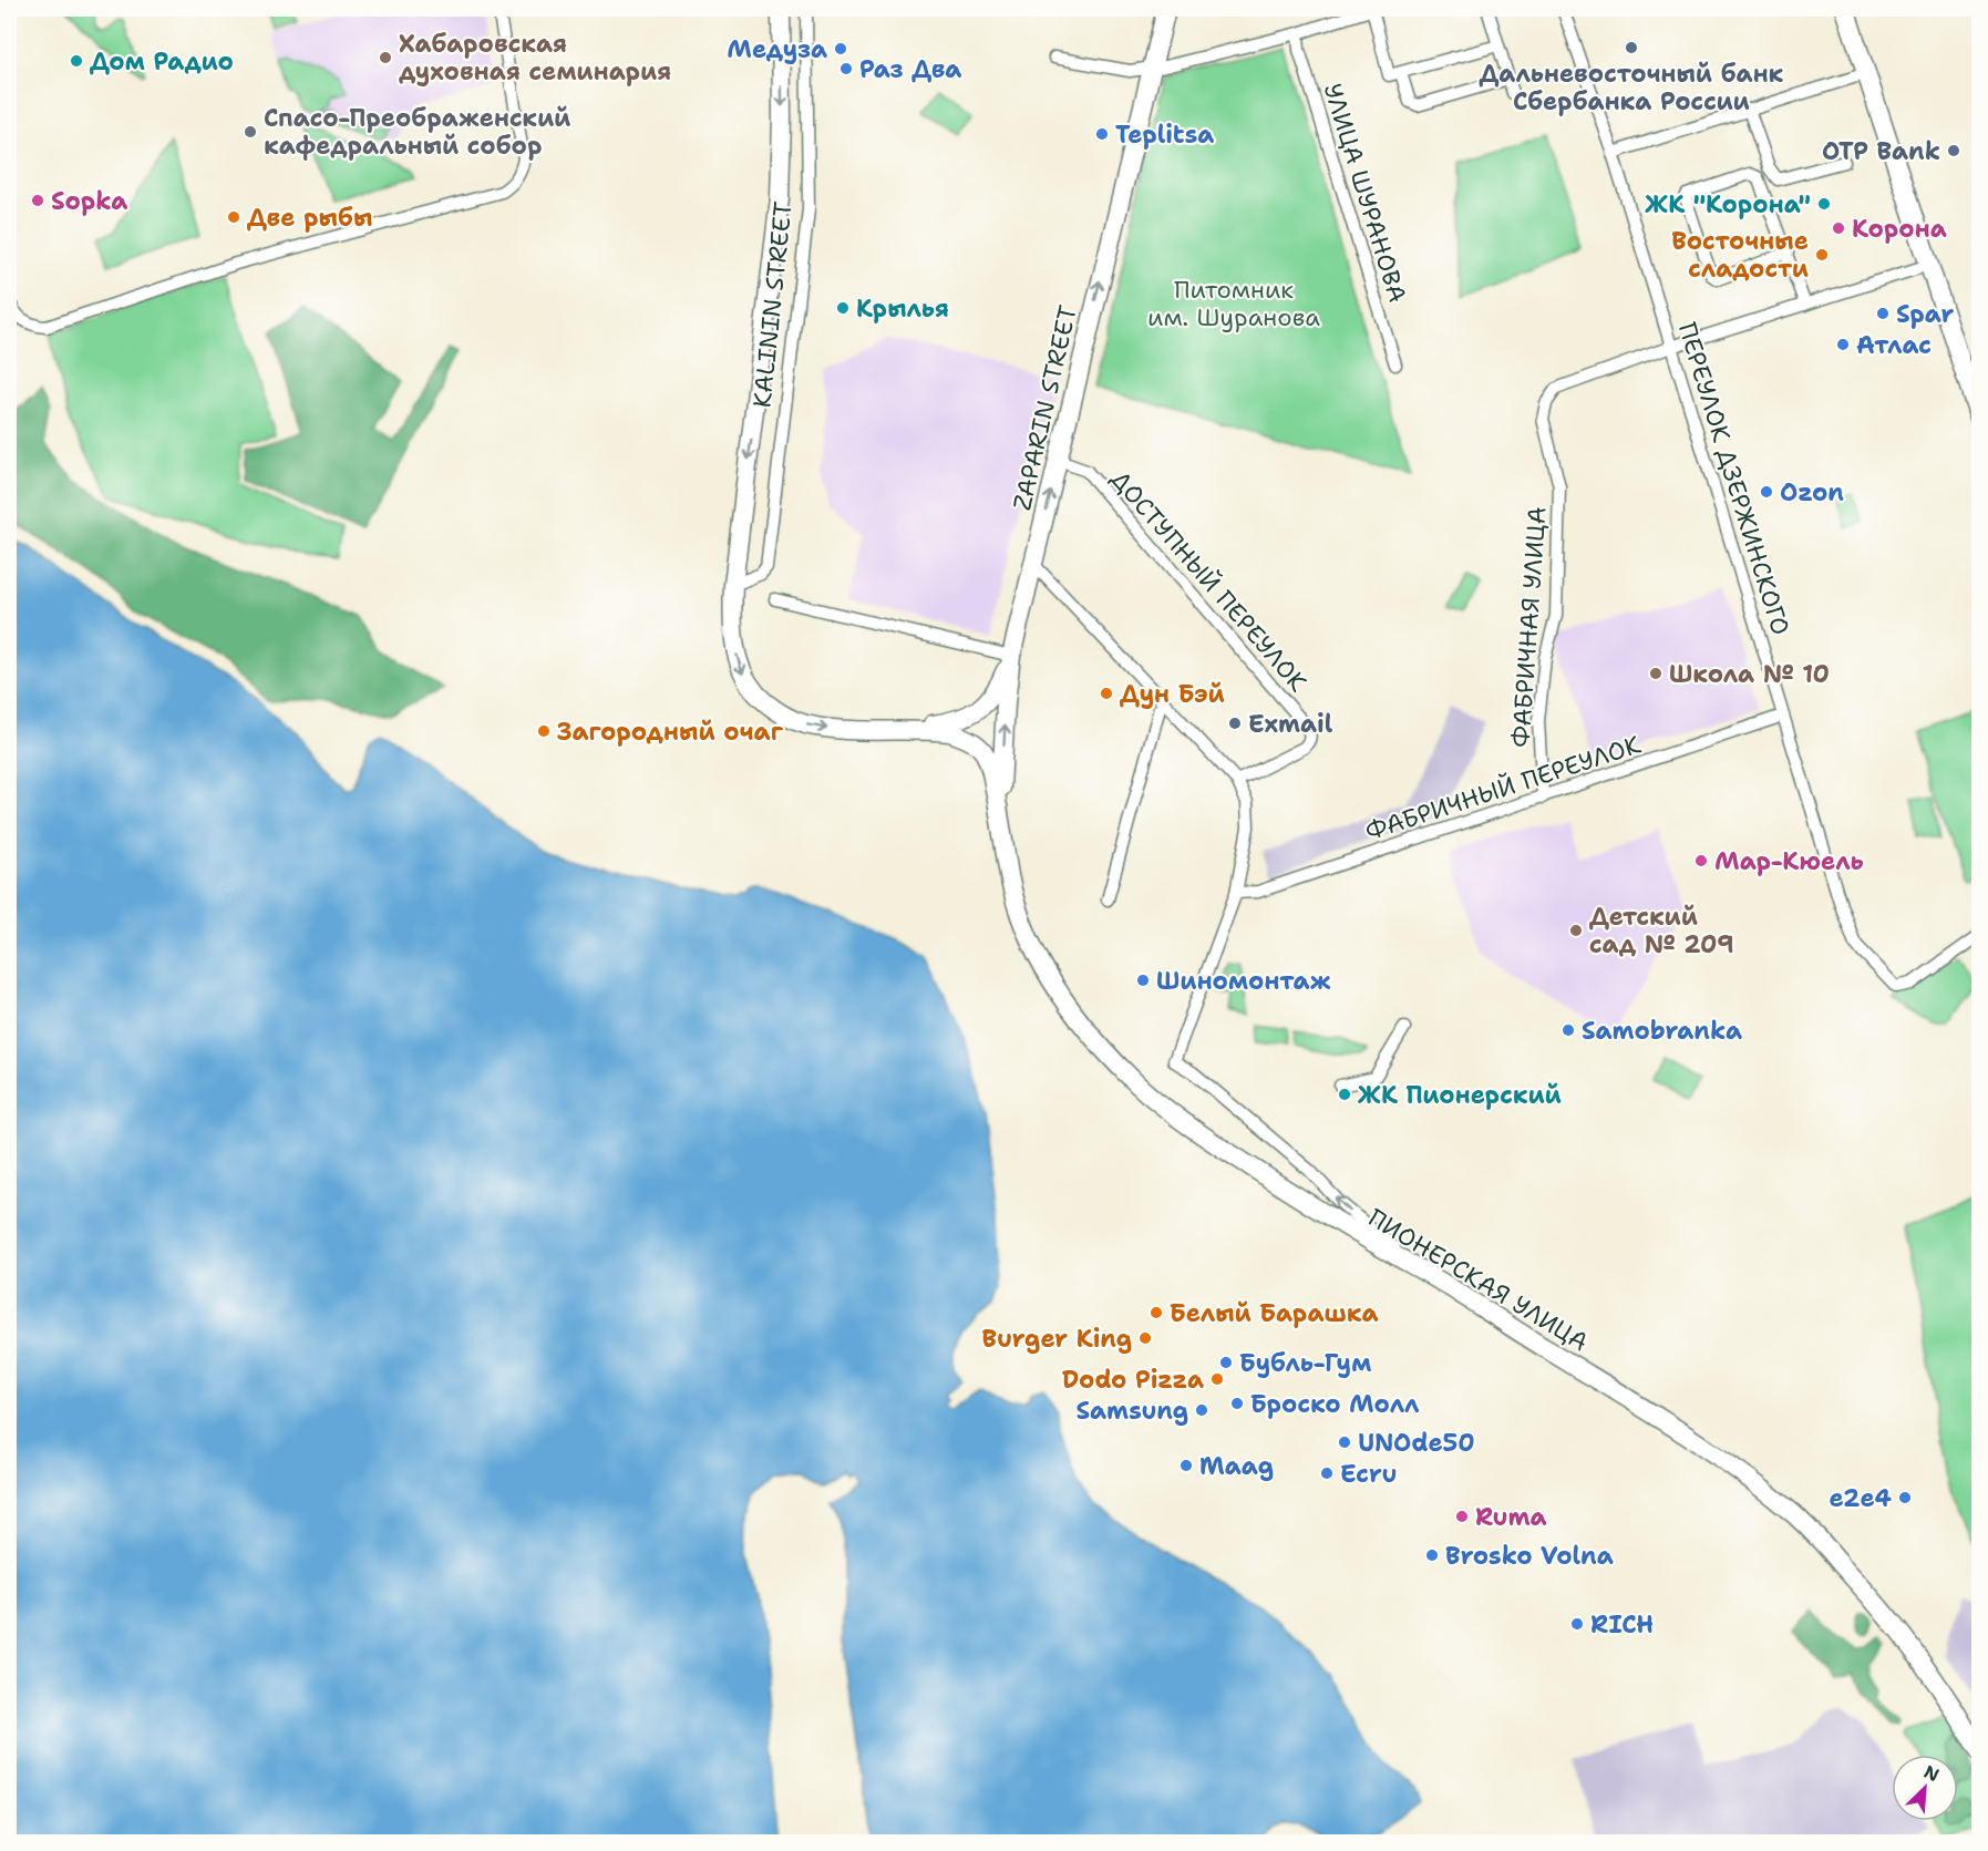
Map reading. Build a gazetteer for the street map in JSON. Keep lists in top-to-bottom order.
{
  "streets": {
    "main road": ["KALININ STREET", "ZAPARIN STREET", "ПИОНЕРСКАЯ УЛИЦА"],
    "street": [
      "УЛИЦА ШУРАНОВА",
      "ПЕРЕУЛОК ДЗЕРЖИНСКОГО",
      "ДОСТУПНЫЙ ПЕРЕУЛОК",
      "ФАБРИЧНАЯ УЛИЦА",
      "ФАБРИЧНЫЙ ПЕРЕУЛОК"
    ]
  },
  "crossings": [
    ["ZAPARIN STREET", "ДОСТУПНЫЙ ПЕРЕУЛОК"],
    ["ZAPARIN STREET", "ПИОНЕРСКАЯ УЛИЦА"],
    ["ПЕРЕУЛОК ДЗЕРЖИНСКОГО", "ФАБРИЧНАЯ УЛИЦА"],
    ["ПЕРЕУЛОК ДЗЕРЖИНСКОГО", "ФАБРИЧНЫЙ ПЕРЕУЛОК"],
    ["ФАБРИЧНАЯ УЛИЦА", "ФАБРИЧНЫЙ ПЕРЕУЛОК"]
  ],
  "one_way": ["KALININ STREET", "ZAPARIN STREET"],
  "parks": ["Питомник им. Шуранова"],
  "places": [
    "Дальневосточный банк Сбербанка России",
    "Медуза",
    "Хабаровская духовная семинария",
    "Дом Радио",
    "Раз Два",
    "Спасо-Преображенский кафедральный собор",
    "Teplitsa",
    "OTP Bank",
    "Sopka",
    "ЖК \"Корона\"",
    "Две рыбы",
    "Корона",
    "Восточные сладости",
    "Крылья",
    "Spar",
    "Атлас",
    "Ozon",
    "Школа № 10",
    "Дун Бэй",
    "Exmail",
    "Загородный очаг",
    "Мар-Кюель",
    "Детский сад № 209",
    "Шиномонтаж",
    "Samobranka",
    "ЖК Пионерский",
    "Белый Барашка",
    "Burger King",
    "Бубль-Гум",
    "Dodo Pizza",
    "Броско Молл",
    "Samsung",
    "UNOde50",
    "Maag",
    "Ecru",
    "е2е4",
    "Ruma",
    "Brosko Volna",
    "RICH"
  ],
  "north": "top right"
}
